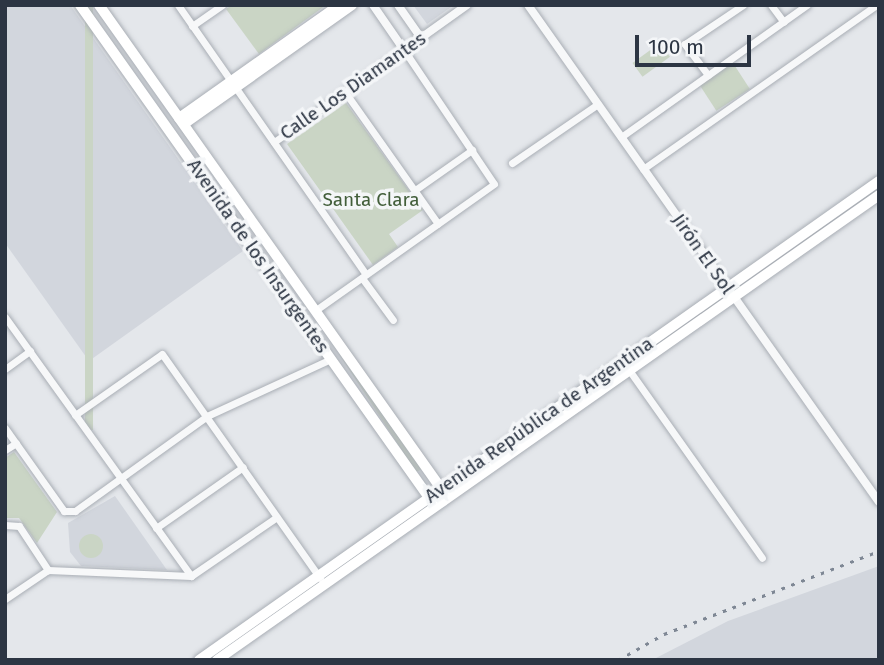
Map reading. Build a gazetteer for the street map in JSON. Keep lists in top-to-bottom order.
{
  "streets": {
    "main road": ["Avenida de los Insurgentes", "Avenida República de Argentina"],
    "street": ["Calle Los Diamantes", "Jirón El Sol"]
  },
  "crossings": [
    ["Jirón El Sol", "Avenida República de Argentina"],
    ["Avenida de los Insurgentes", "Avenida República de Argentina"]
  ],
  "parks": ["Santa Clara"],
  "scale_bar": "100 m"
}
